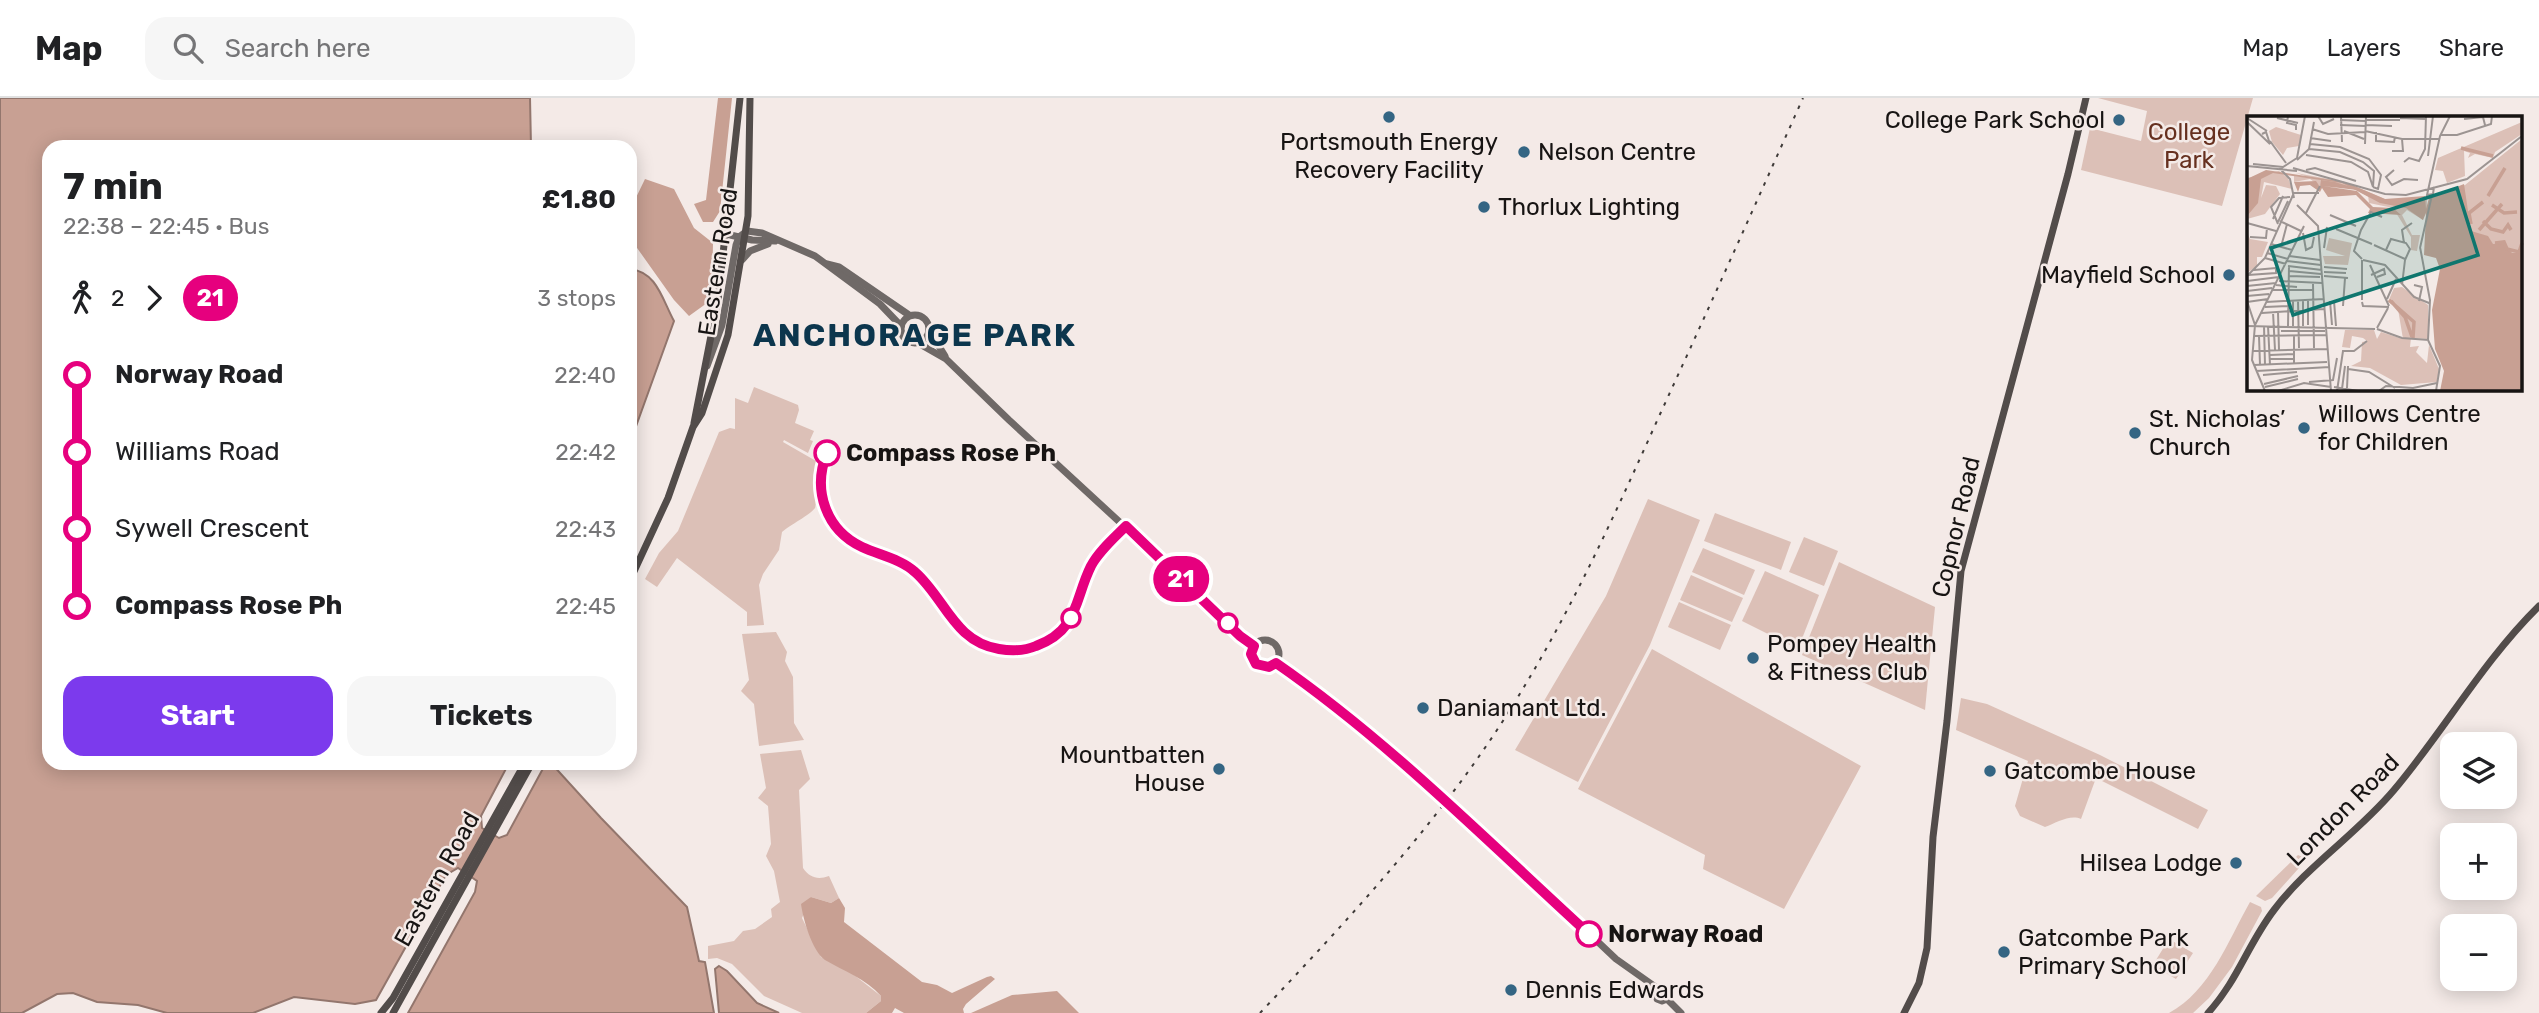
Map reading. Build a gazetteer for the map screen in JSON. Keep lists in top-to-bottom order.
{
  "streets": {
    "main road": ["Eastern Road", "Copnor Road", "London Road"]
  },
  "districts": ["ANCHORAGE PARK"],
  "parks": ["College Park"],
  "places": [
    "Portsmouth Energy Recovery Facility",
    "College Park School",
    "Nelson Centre",
    "Thorlux Lighting",
    "Mayfield School",
    "Willows Centre for Children",
    "St. Nicholas’ Church",
    "Compass Rose Ph",
    "Pompey Health & Fitness Club",
    "Daniamant Ltd.",
    "Mountbatten House",
    "Gatcombe House",
    "Hilsea Lodge",
    "Norway Road",
    "Gatcombe Park Primary School",
    "Dennis Edwards"
  ],
  "lines": ["bus line 21"],
  "page": {
    "header": "Map",
    "search": "Search here",
    "nav": ["Map", "Layers", "Share"],
    "on_map": "21",
    "heading": ["7 min", "22:38 – 22:45 · Bus", "£1.80"],
    "legs": ["2", "21", "3 stops"],
    "list": [
      {
        "name": "Norway Road",
        "value": "22:40"
      },
      {
        "name": "Williams Road",
        "value": "22:42"
      },
      {
        "name": "Sywell Crescent",
        "value": "22:43"
      },
      {
        "name": "Compass Rose Ph",
        "value": "22:45"
      }
    ],
    "buttons": ["Start", "Tickets"],
    "map_buttons": ["+", "−"]
  }
}
